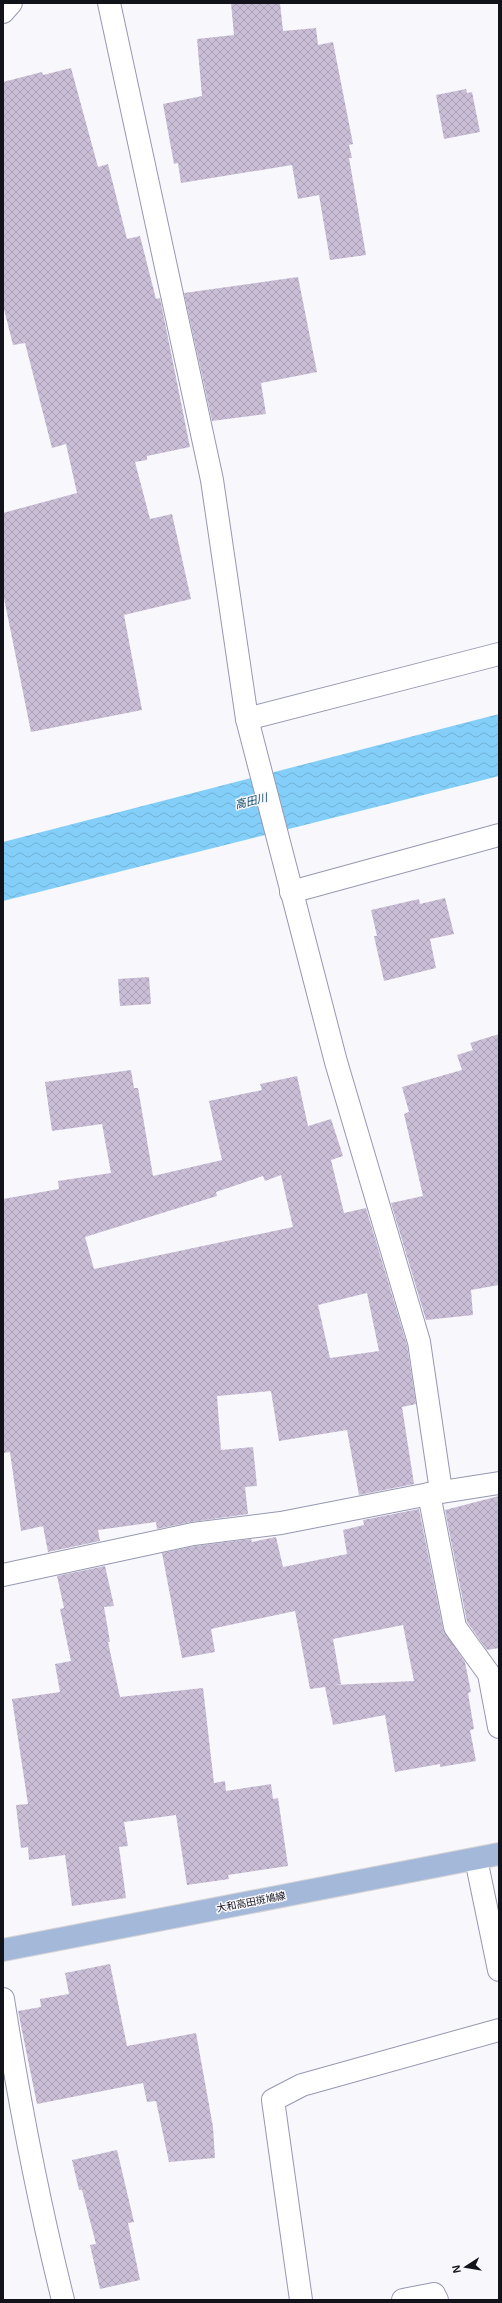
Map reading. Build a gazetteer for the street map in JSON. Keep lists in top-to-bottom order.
{
  "streets": {
    "main road": ["大和高田斑鳩線"]
  },
  "water": ["高田川"],
  "north": "left"
}
